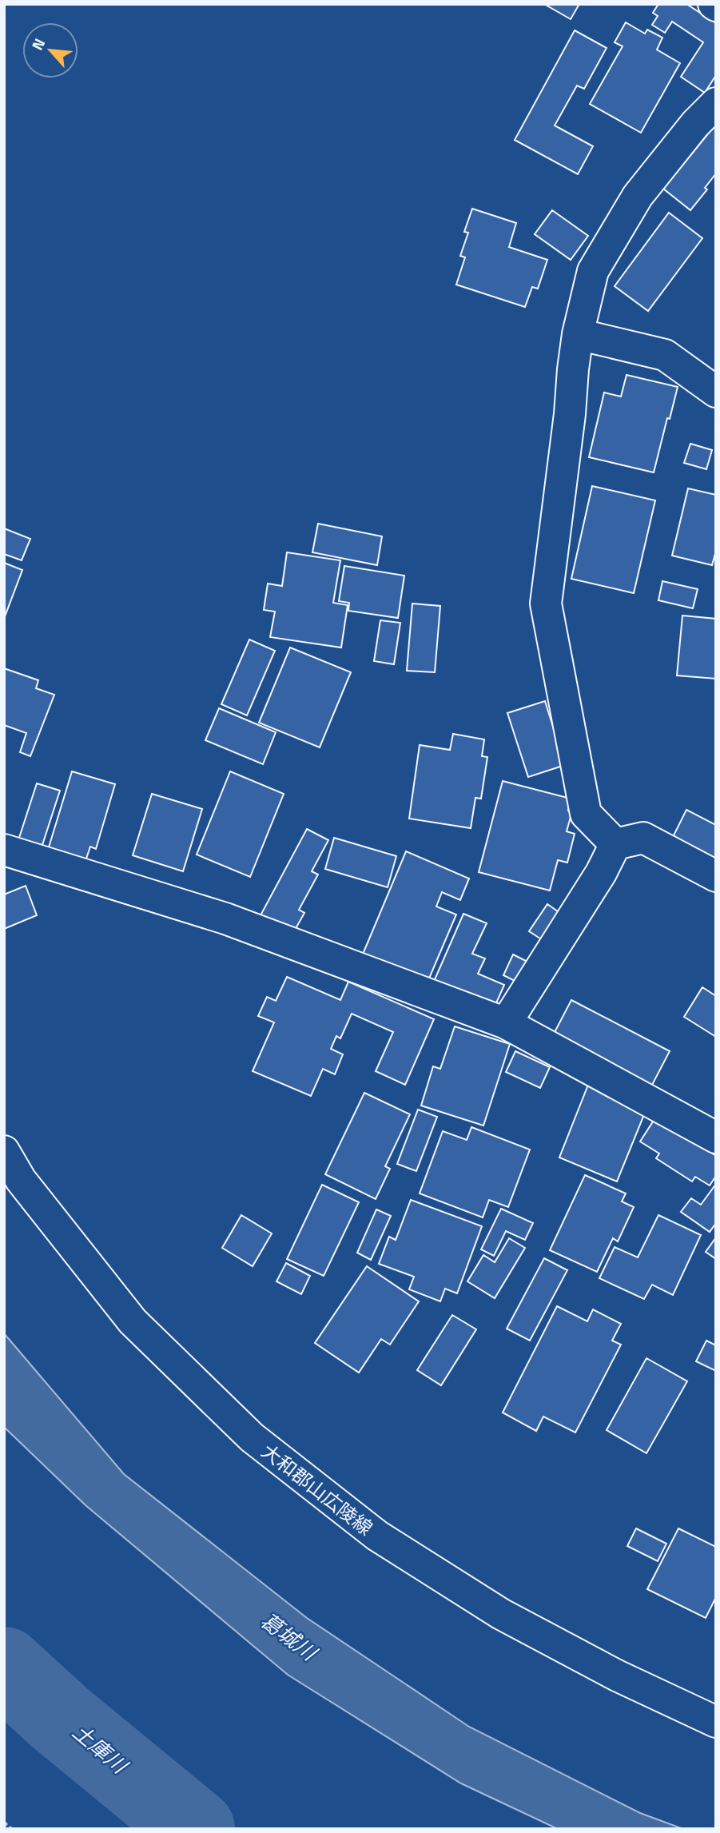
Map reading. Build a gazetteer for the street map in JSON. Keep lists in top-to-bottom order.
{
  "streets": {
    "street": ["大和郡山広陵線"]
  },
  "water": ["葛城川", "土庫川"],
  "north": "top left"
}
